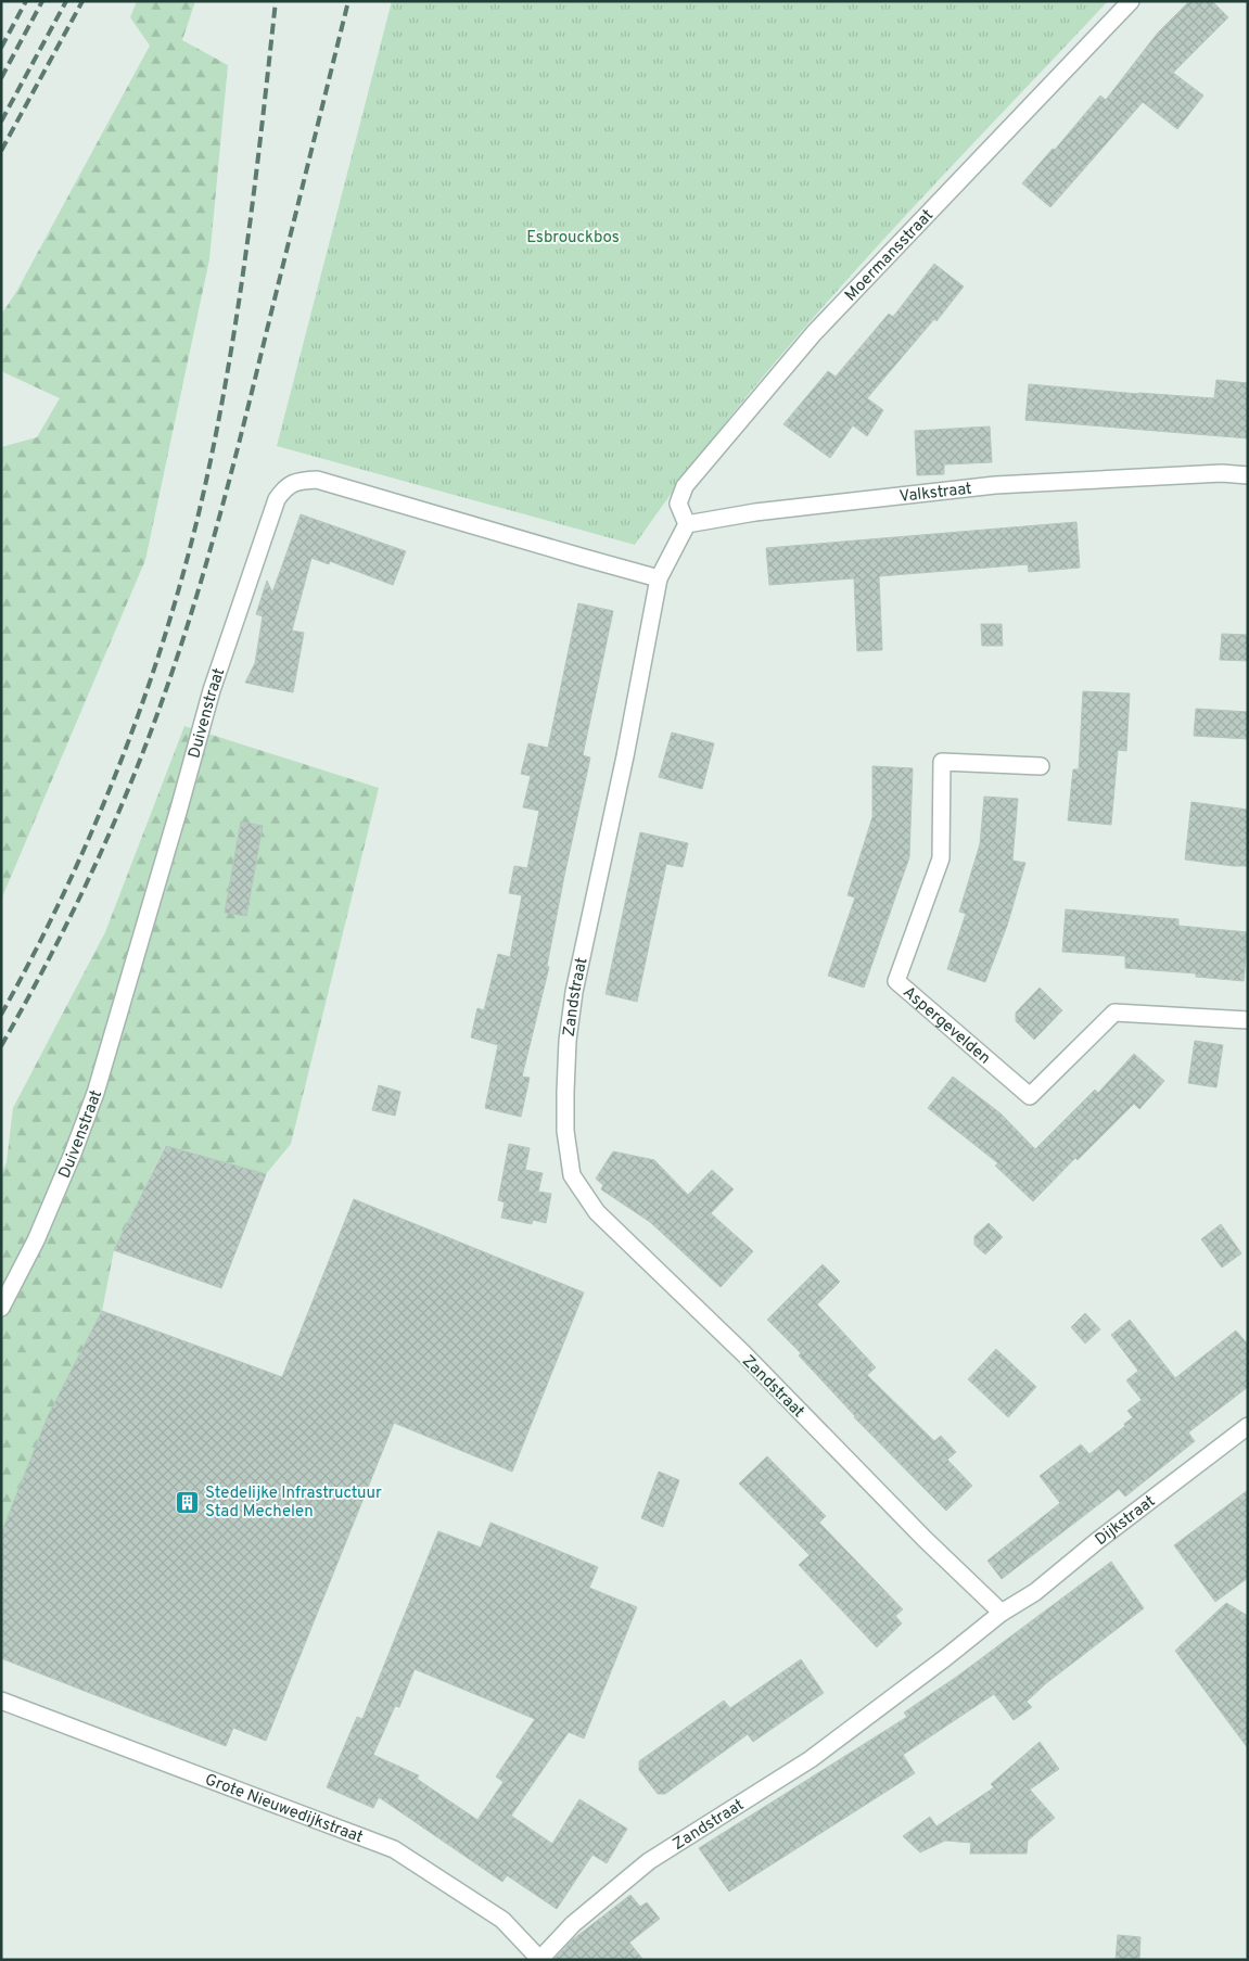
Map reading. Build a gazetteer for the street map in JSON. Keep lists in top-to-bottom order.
{
  "streets": {
    "street": [
      "Moermansstraat",
      "Valkstraat",
      "Duivenstraat",
      "Zandstraat",
      "Aspergevelden",
      "Dijkstraat",
      "Grote Nieuwedijkstraat"
    ]
  },
  "crossings": [
    ["Moermansstraat", "Valkstraat"],
    ["Duivenstraat", "Zandstraat"],
    ["Zandstraat", "Dijkstraat"],
    ["Zandstraat", "Grote Nieuwedijkstraat"]
  ],
  "parks": ["Esbrouckbos"],
  "places": {
    "building": ["Stedelijke Infrastructuur Stad Mechelen"]
  }
}
